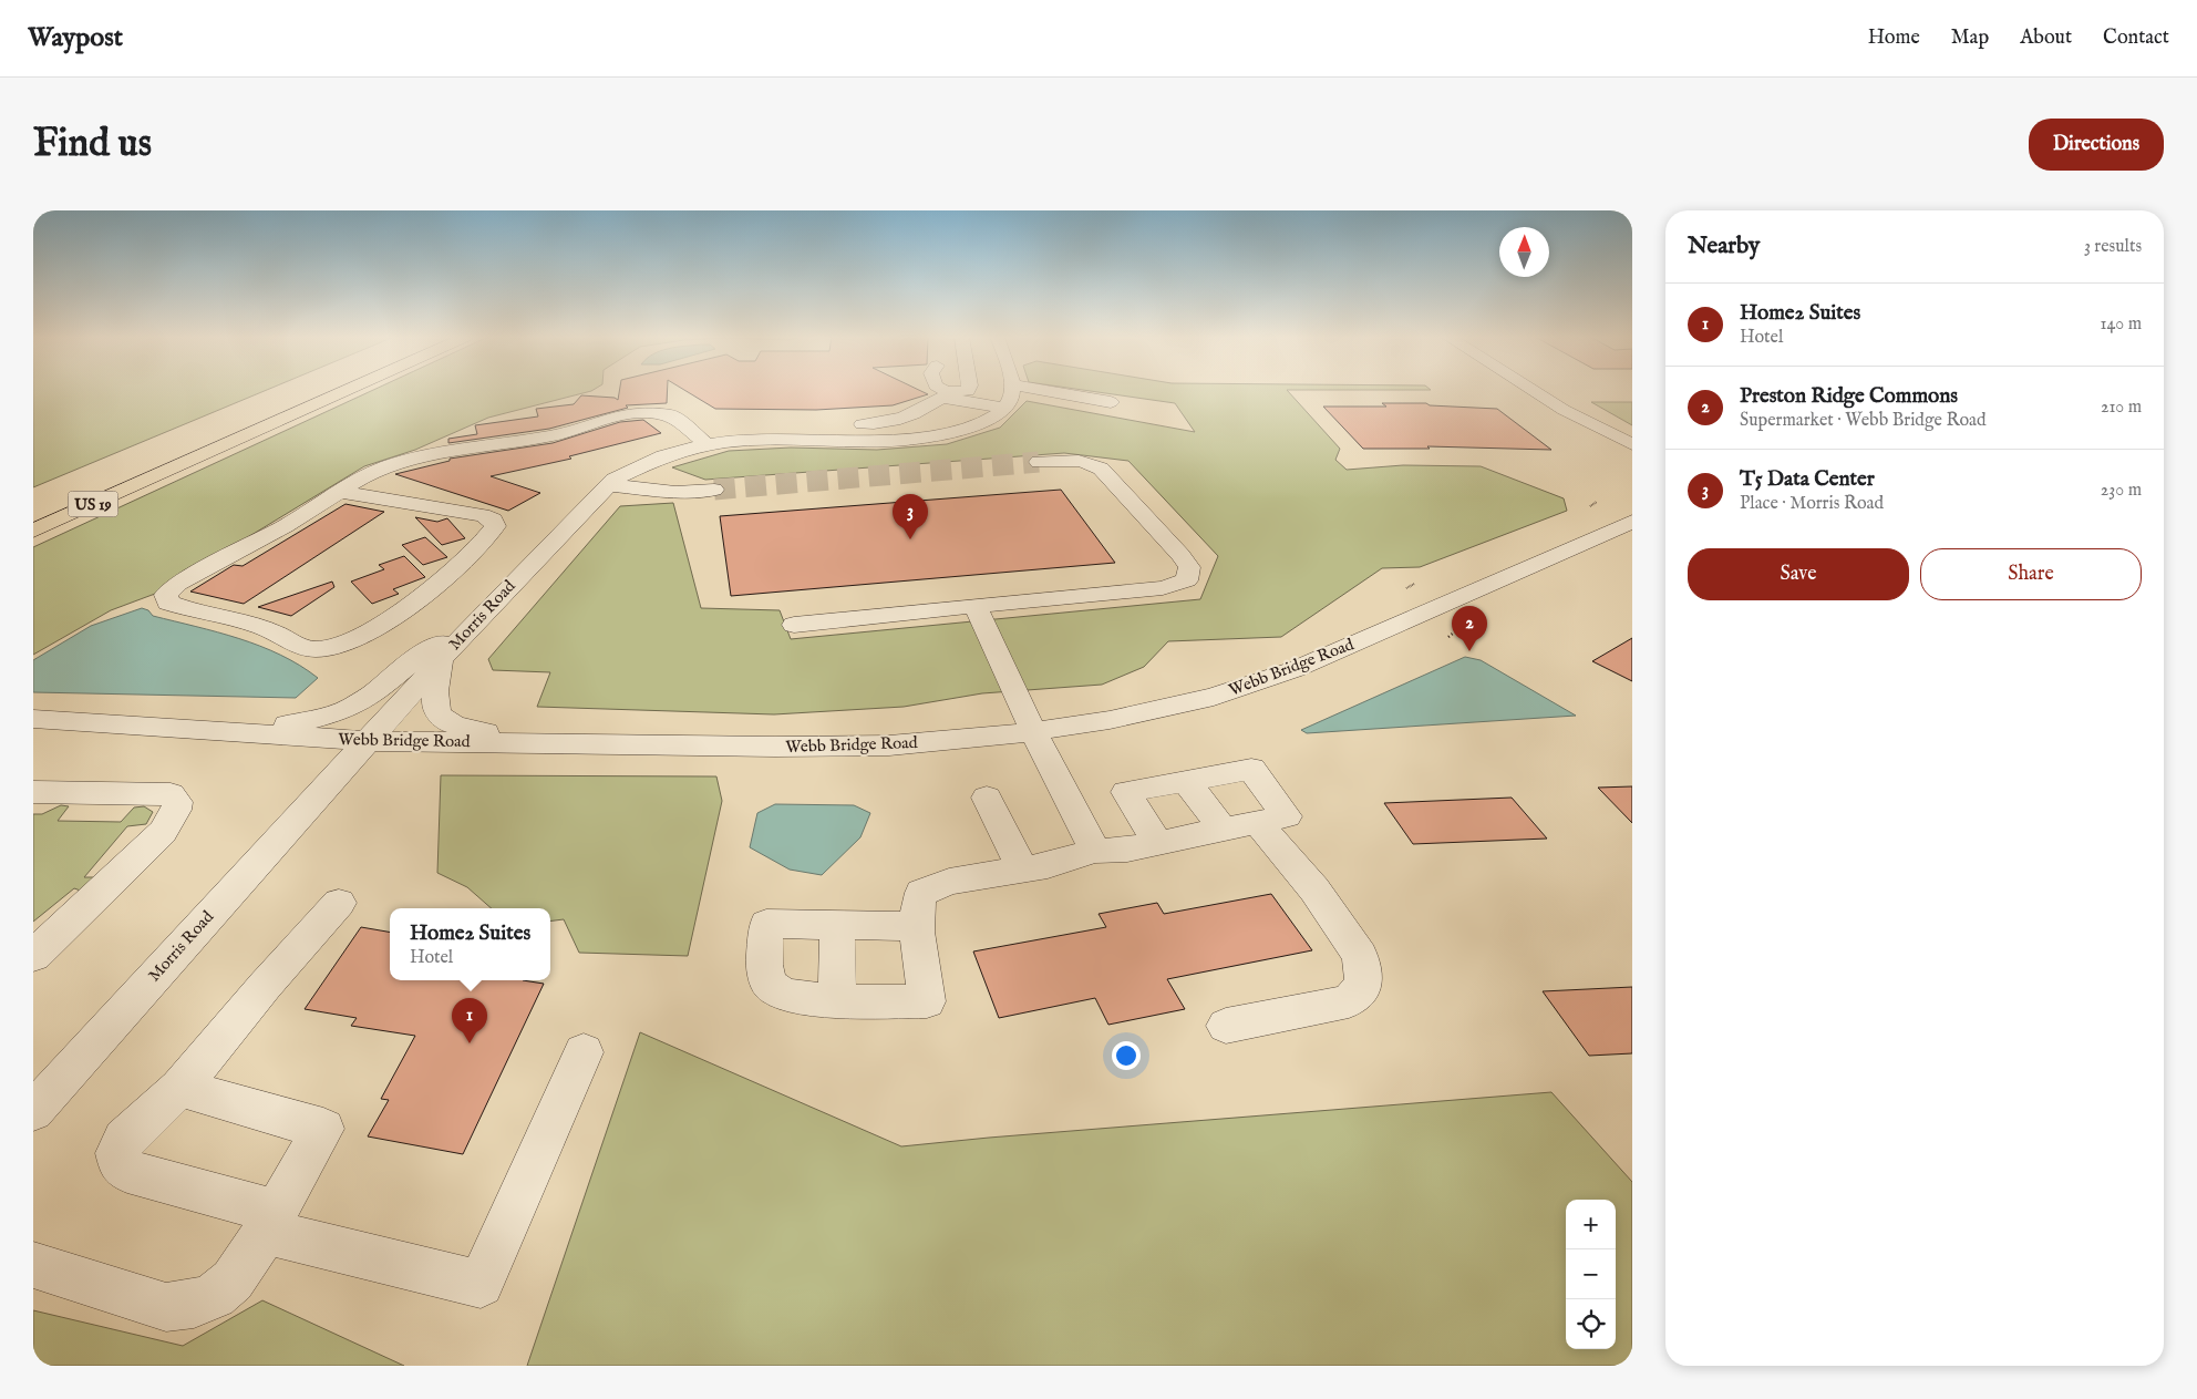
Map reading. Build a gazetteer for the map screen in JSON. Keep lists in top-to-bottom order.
{
  "streets": {
    "highway": ["US 19"],
    "street": ["Morris Road", "Webb Bridge Road"]
  },
  "crossings": [
    ["Morris Road", "Webb Bridge Road"]
  ],
  "north": "top",
  "page": {
    "header": "Waypost",
    "nav": [
      "Home",
      "Map",
      "About",
      "Contact"
    ],
    "buttons": [
      "Directions",
      ["Save", "Share"]
    ],
    "title": "Find us",
    "heading": ["Nearby", "3 results"],
    "list": [
      {
        "mark": "1",
        "name": "Home2 Suites",
        "note": "Hotel",
        "value": "140 m"
      },
      {
        "mark": "2",
        "name": "Preston Ridge Commons",
        "note": "Supermarket · Webb Bridge Road",
        "value": "210 m"
      },
      {
        "mark": "3",
        "name": "T5 Data Center",
        "note": "Place · Morris Road",
        "value": "230 m"
      }
    ],
    "pins": ["3", "2", "1"],
    "popup": ["Home2 Suites", "Hotel"],
    "map_buttons": ["+", "−"]
  }
}
